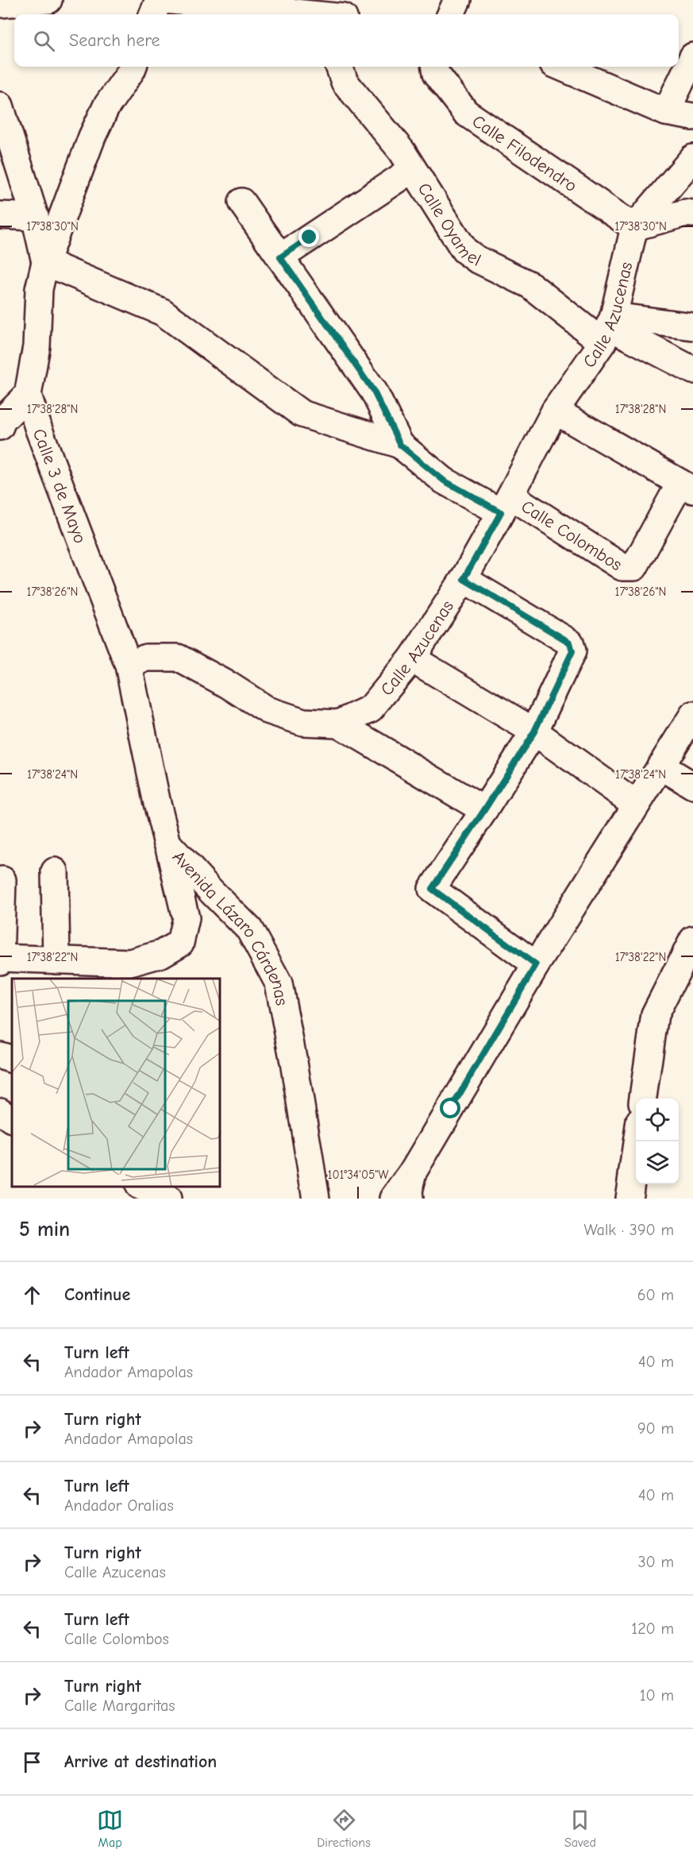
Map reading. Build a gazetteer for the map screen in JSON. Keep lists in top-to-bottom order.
{
  "streets": {
    "street": [
      "Calle Filodendro",
      "Calle Oyamel",
      "Calle Azucenas",
      "Calle 3 de Mayo",
      "Calle Colombos",
      "Avenida Lázaro Cárdenas"
    ]
  },
  "crossings": [
    ["Calle Filodendro", "Calle Azucenas"],
    ["Calle Oyamel", "Calle Azucenas"],
    ["Calle Azucenas", "Calle 3 de Mayo"],
    ["Calle Azucenas", "Calle Colombos"],
    ["Calle Azucenas", "Avenida Lázaro Cárdenas"],
    ["Calle 3 de Mayo", "Avenida Lázaro Cárdenas"]
  ],
  "page": {
    "search": "Search here",
    "heading": ["5 min", "Walk · 390 m"],
    "list": [
      ["Continue", "60 m"],
      ["Turn left", "Andador Amapolas", "40 m"],
      ["Turn right", "Andador Amapolas", "90 m"],
      ["Turn left", "Andador Oralias", "40 m"],
      ["Turn right", "Calle Azucenas", "30 m"],
      ["Turn left", "Calle Colombos", "120 m"],
      ["Turn right", "Calle Margaritas", "10 m"],
      "Arrive at destination"
    ],
    "nav": ["Map", "Directions", "Saved"]
  },
  "coordinates": [
    "17°38'30\"N",
    "17°38'28\"N",
    "17°38'26\"N",
    "17°38'24\"N",
    "17°38'22\"N",
    "101°34'05\"W"
  ]
}
